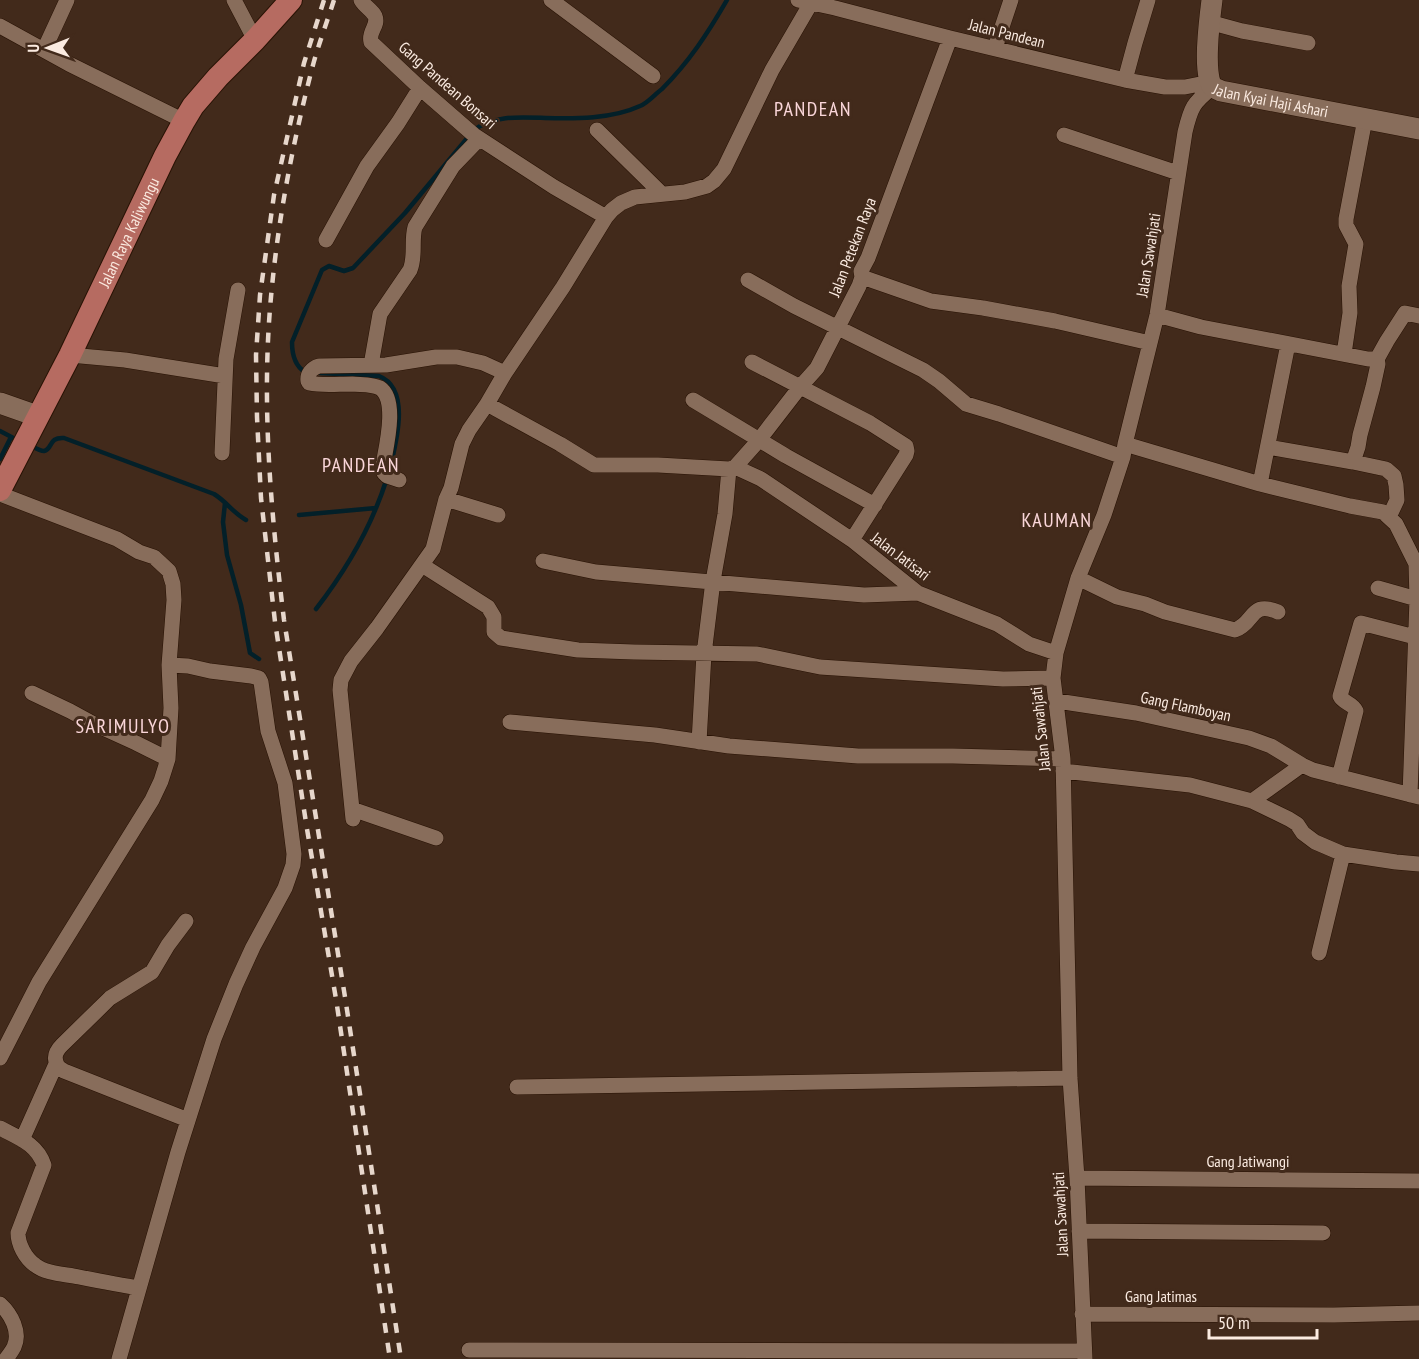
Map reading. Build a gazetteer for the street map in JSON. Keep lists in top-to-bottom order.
{
  "streets": {
    "main road": ["Jalan Kyai Haji Ashari", "Jalan Raya Kaliwungu"],
    "street": [
      "Jalan Pandean",
      "Gang Pandean Bonsari",
      "Jalan Petekan Raya",
      "Jalan Sawahjati",
      "Jalan Jatisari",
      "Gang Flamboyan",
      "Gang Jatiwangi",
      "Gang Jatimas"
    ]
  },
  "crossings": [
    ["Jalan Pandean", "Jalan Kyai Haji Ashari"],
    ["Jalan Pandean", "Jalan Petekan Raya"],
    ["Jalan Pandean", "Jalan Sawahjati"],
    ["Jalan Kyai Haji Ashari", "Jalan Sawahjati"],
    ["Jalan Petekan Raya", "Jalan Jatisari"],
    ["Jalan Sawahjati", "Jalan Jatisari"],
    ["Jalan Sawahjati", "Gang Flamboyan"],
    ["Jalan Sawahjati", "Gang Jatiwangi"],
    ["Jalan Sawahjati", "Gang Jatimas"]
  ],
  "districts": [
    "PANDEAN",
    "PANDEAN",
    "KAUMAN",
    "SARIMULYO"
  ],
  "scale_bar": "50 m",
  "north": "left"
}
